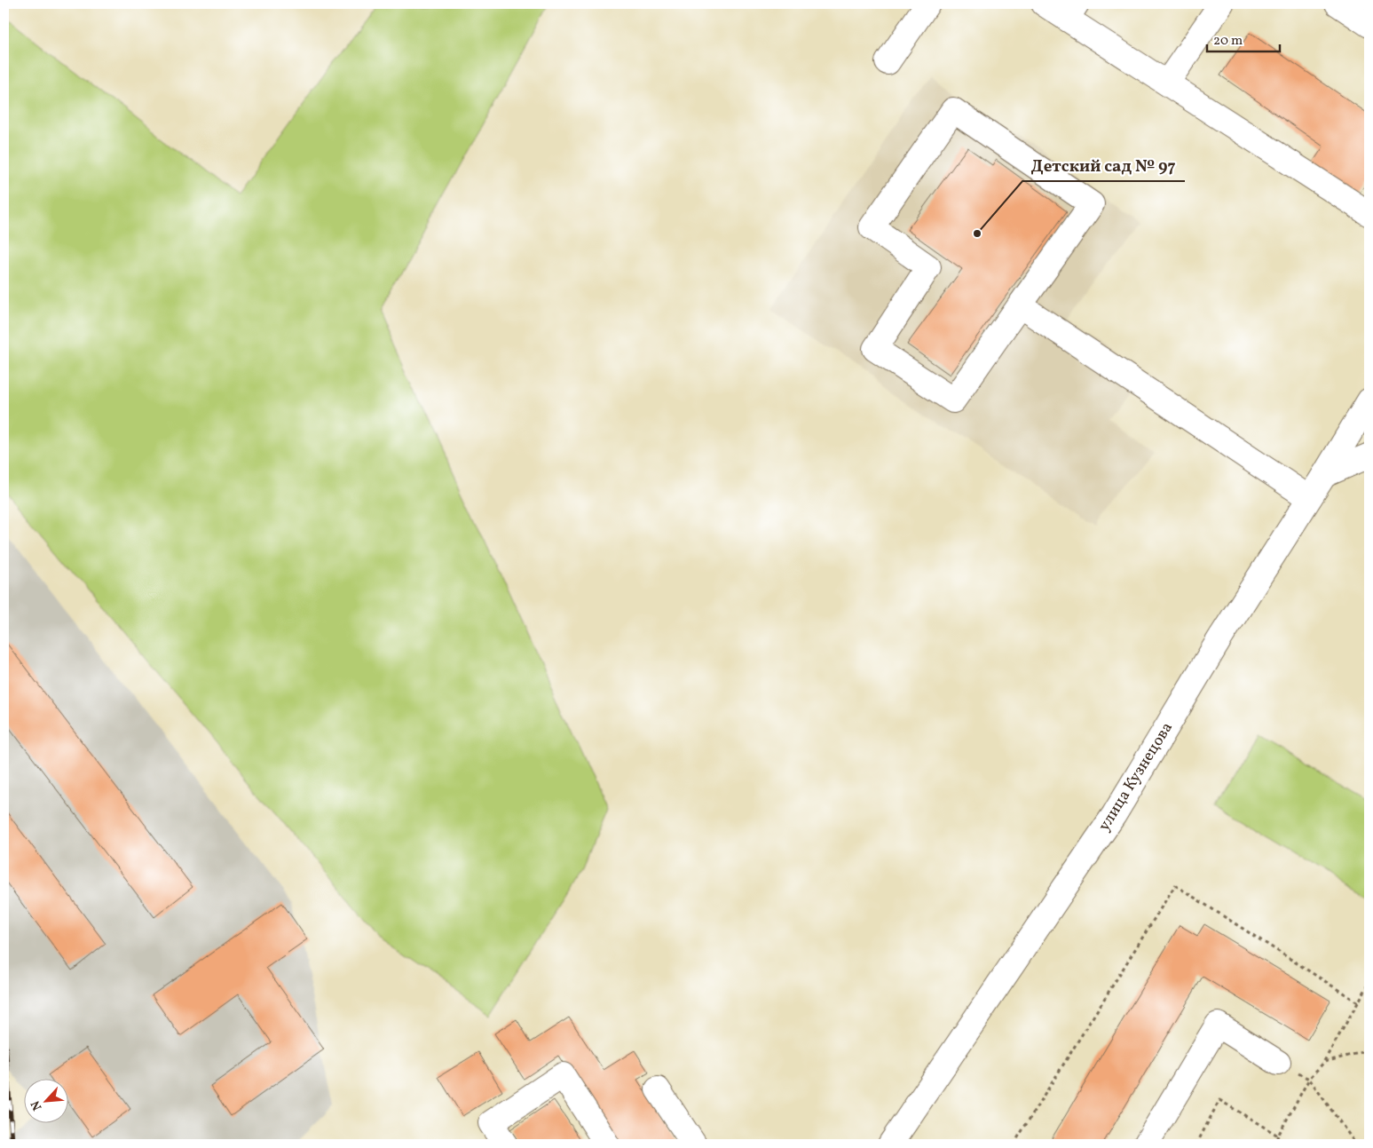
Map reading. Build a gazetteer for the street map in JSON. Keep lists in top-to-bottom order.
{
  "streets": {
    "street": ["улица Кузнецова"]
  },
  "places": ["Детский сад № 97"],
  "scale_bar": "20 m",
  "north": "bottom left"
}
